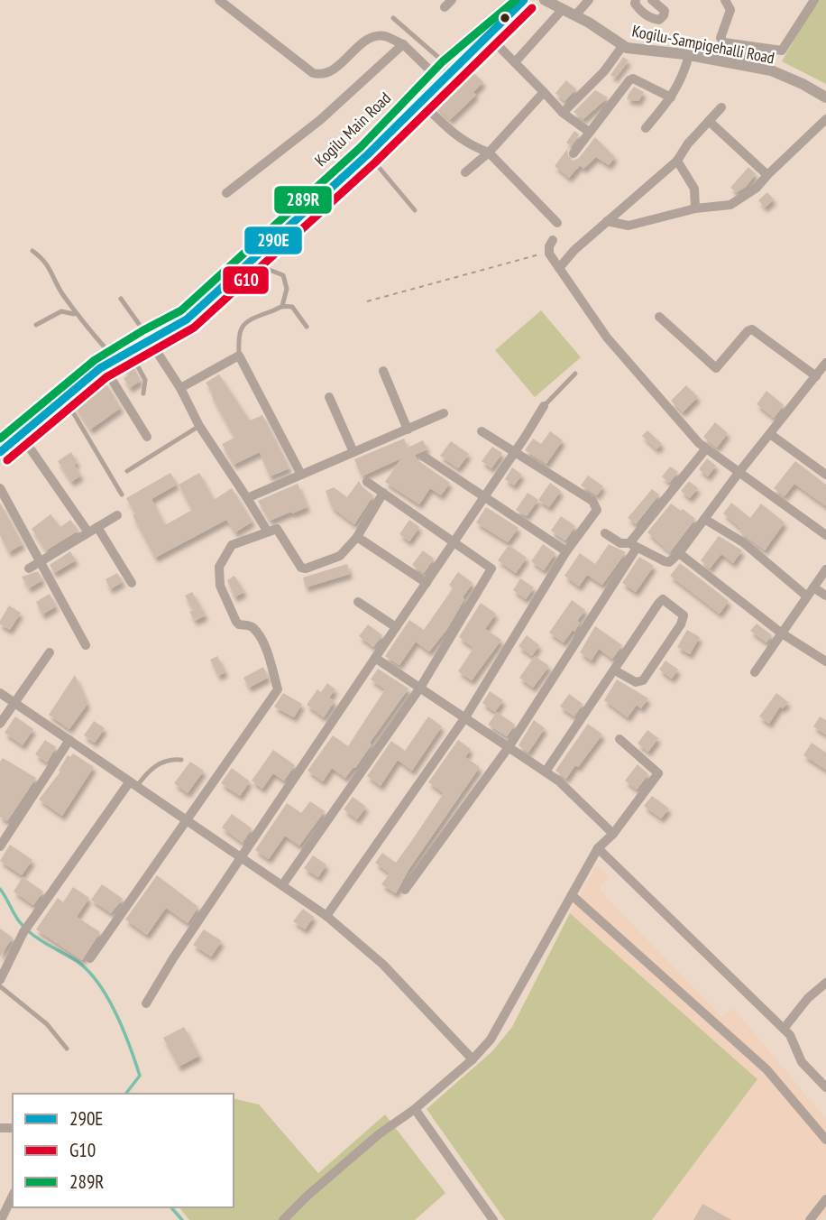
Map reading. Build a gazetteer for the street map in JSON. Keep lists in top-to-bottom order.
{
  "streets": {
    "main road": ["Kogilu Main Road"],
    "street": ["Kogilu-Sampigehalli Road"]
  },
  "lines": ["transit line 290E", "transit line 289R", "transit line G10"],
  "legend": ["290E", "G10", "289R"]
}
